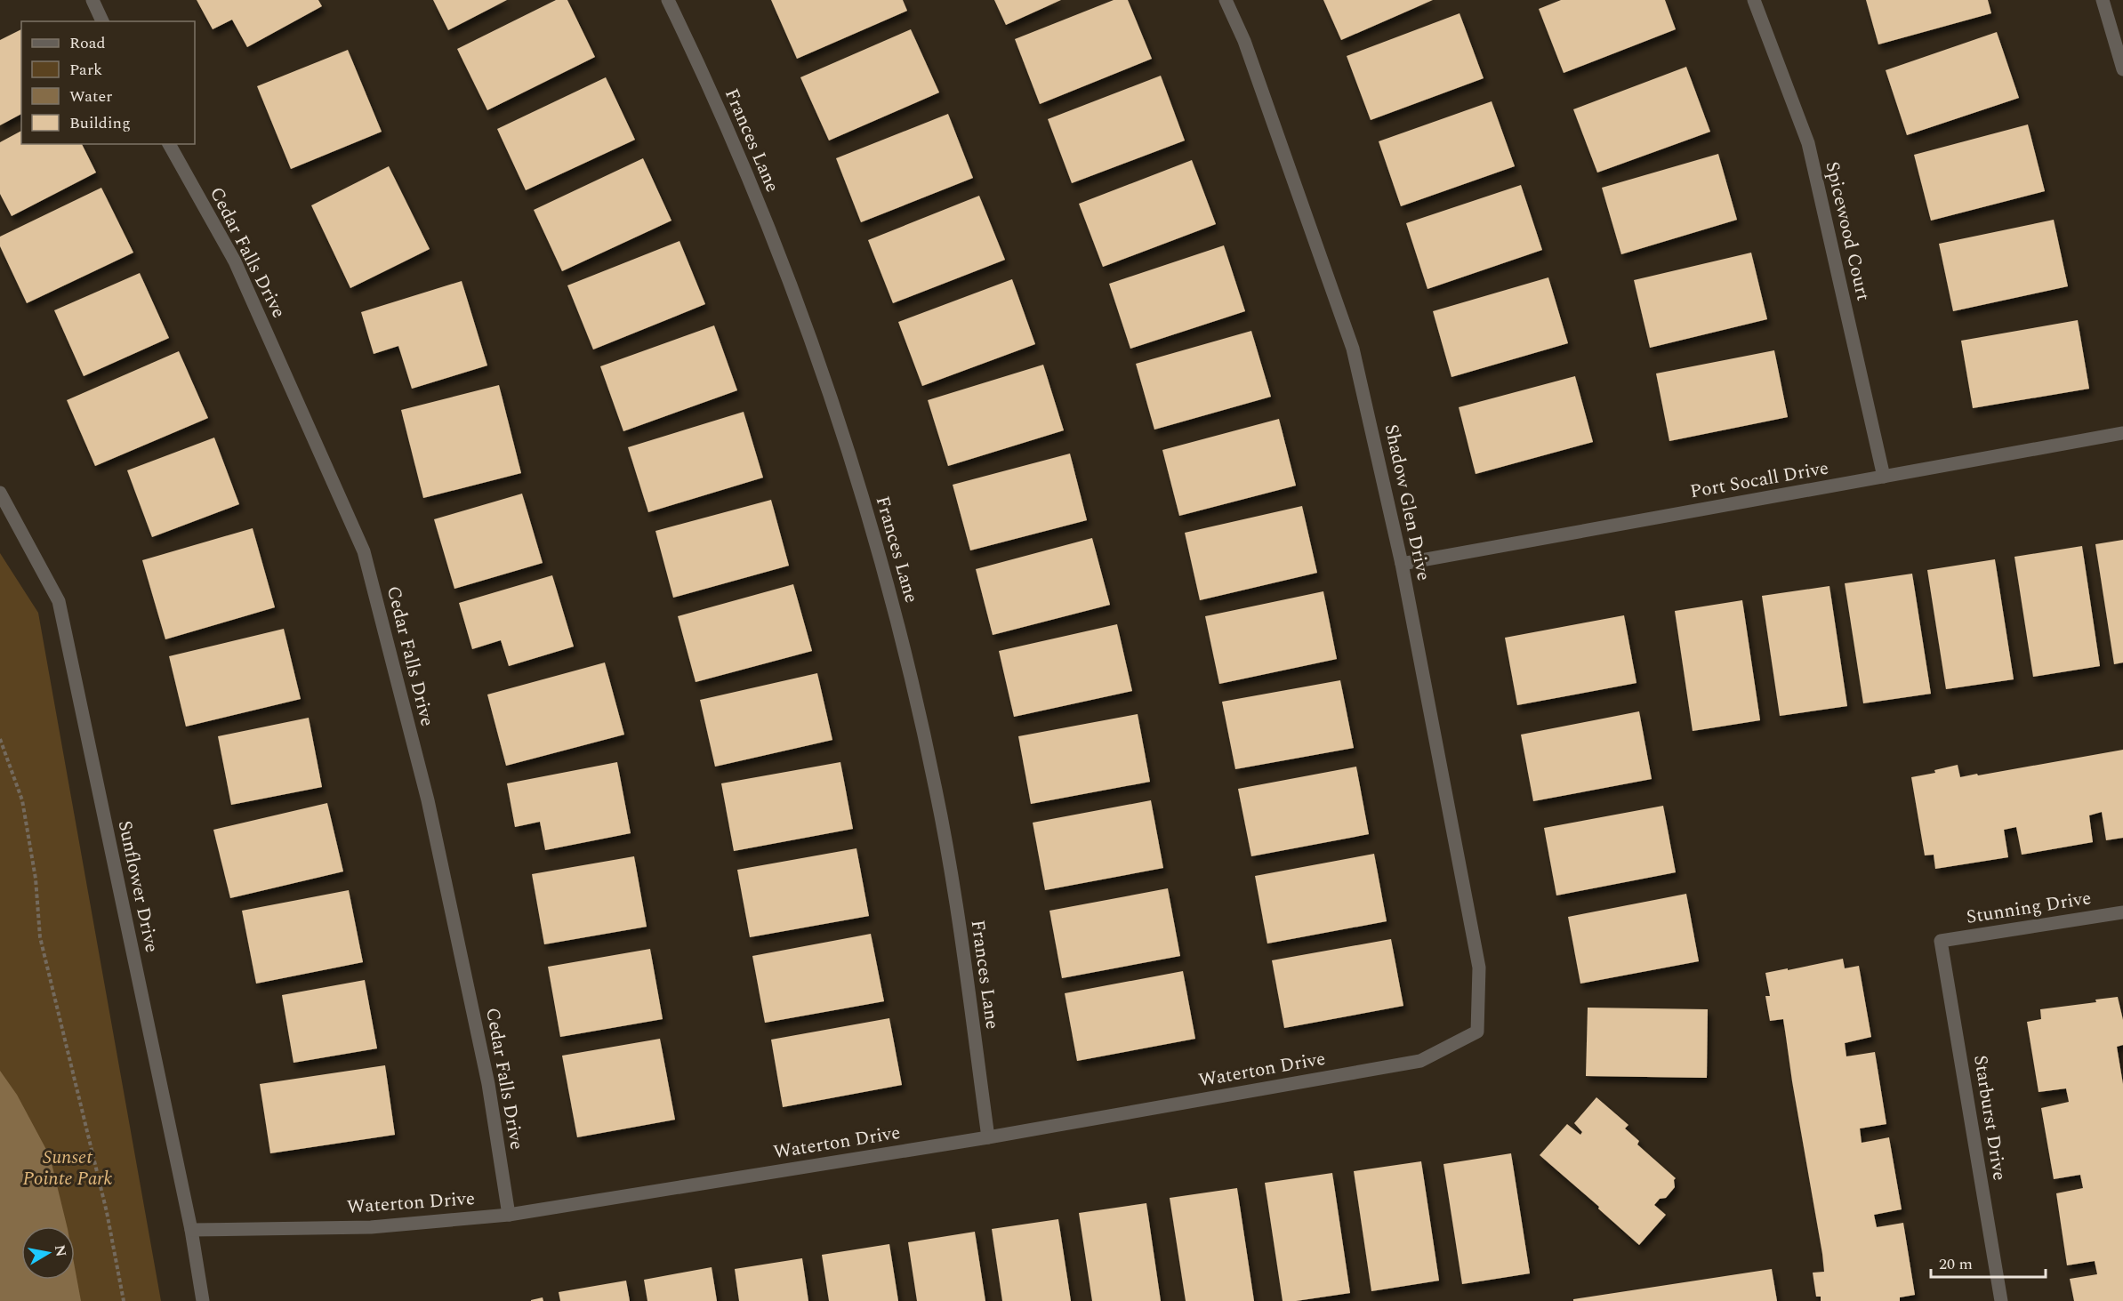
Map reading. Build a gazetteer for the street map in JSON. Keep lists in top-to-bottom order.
{
  "streets": {
    "street": [
      "Frances Lane",
      "Spicewood Court",
      "Cedar Falls Drive",
      "Port Socall Drive",
      "Shadow Glen Drive",
      "Sunflower Drive",
      "Stunning Drive",
      "Waterton Drive",
      "Starburst Drive"
    ]
  },
  "crossings": [
    ["Frances Lane", "Waterton Drive"],
    ["Spicewood Court", "Port Socall Drive"],
    ["Cedar Falls Drive", "Waterton Drive"],
    ["Port Socall Drive", "Shadow Glen Drive"],
    ["Shadow Glen Drive", "Waterton Drive"],
    ["Sunflower Drive", "Waterton Drive"],
    ["Stunning Drive", "Starburst Drive"]
  ],
  "parks": ["Sunset Pointe Park"],
  "legend": [
    "Road",
    "Park",
    "Water",
    "Building"
  ],
  "scale_bar": "20 m",
  "north": "right"
}
